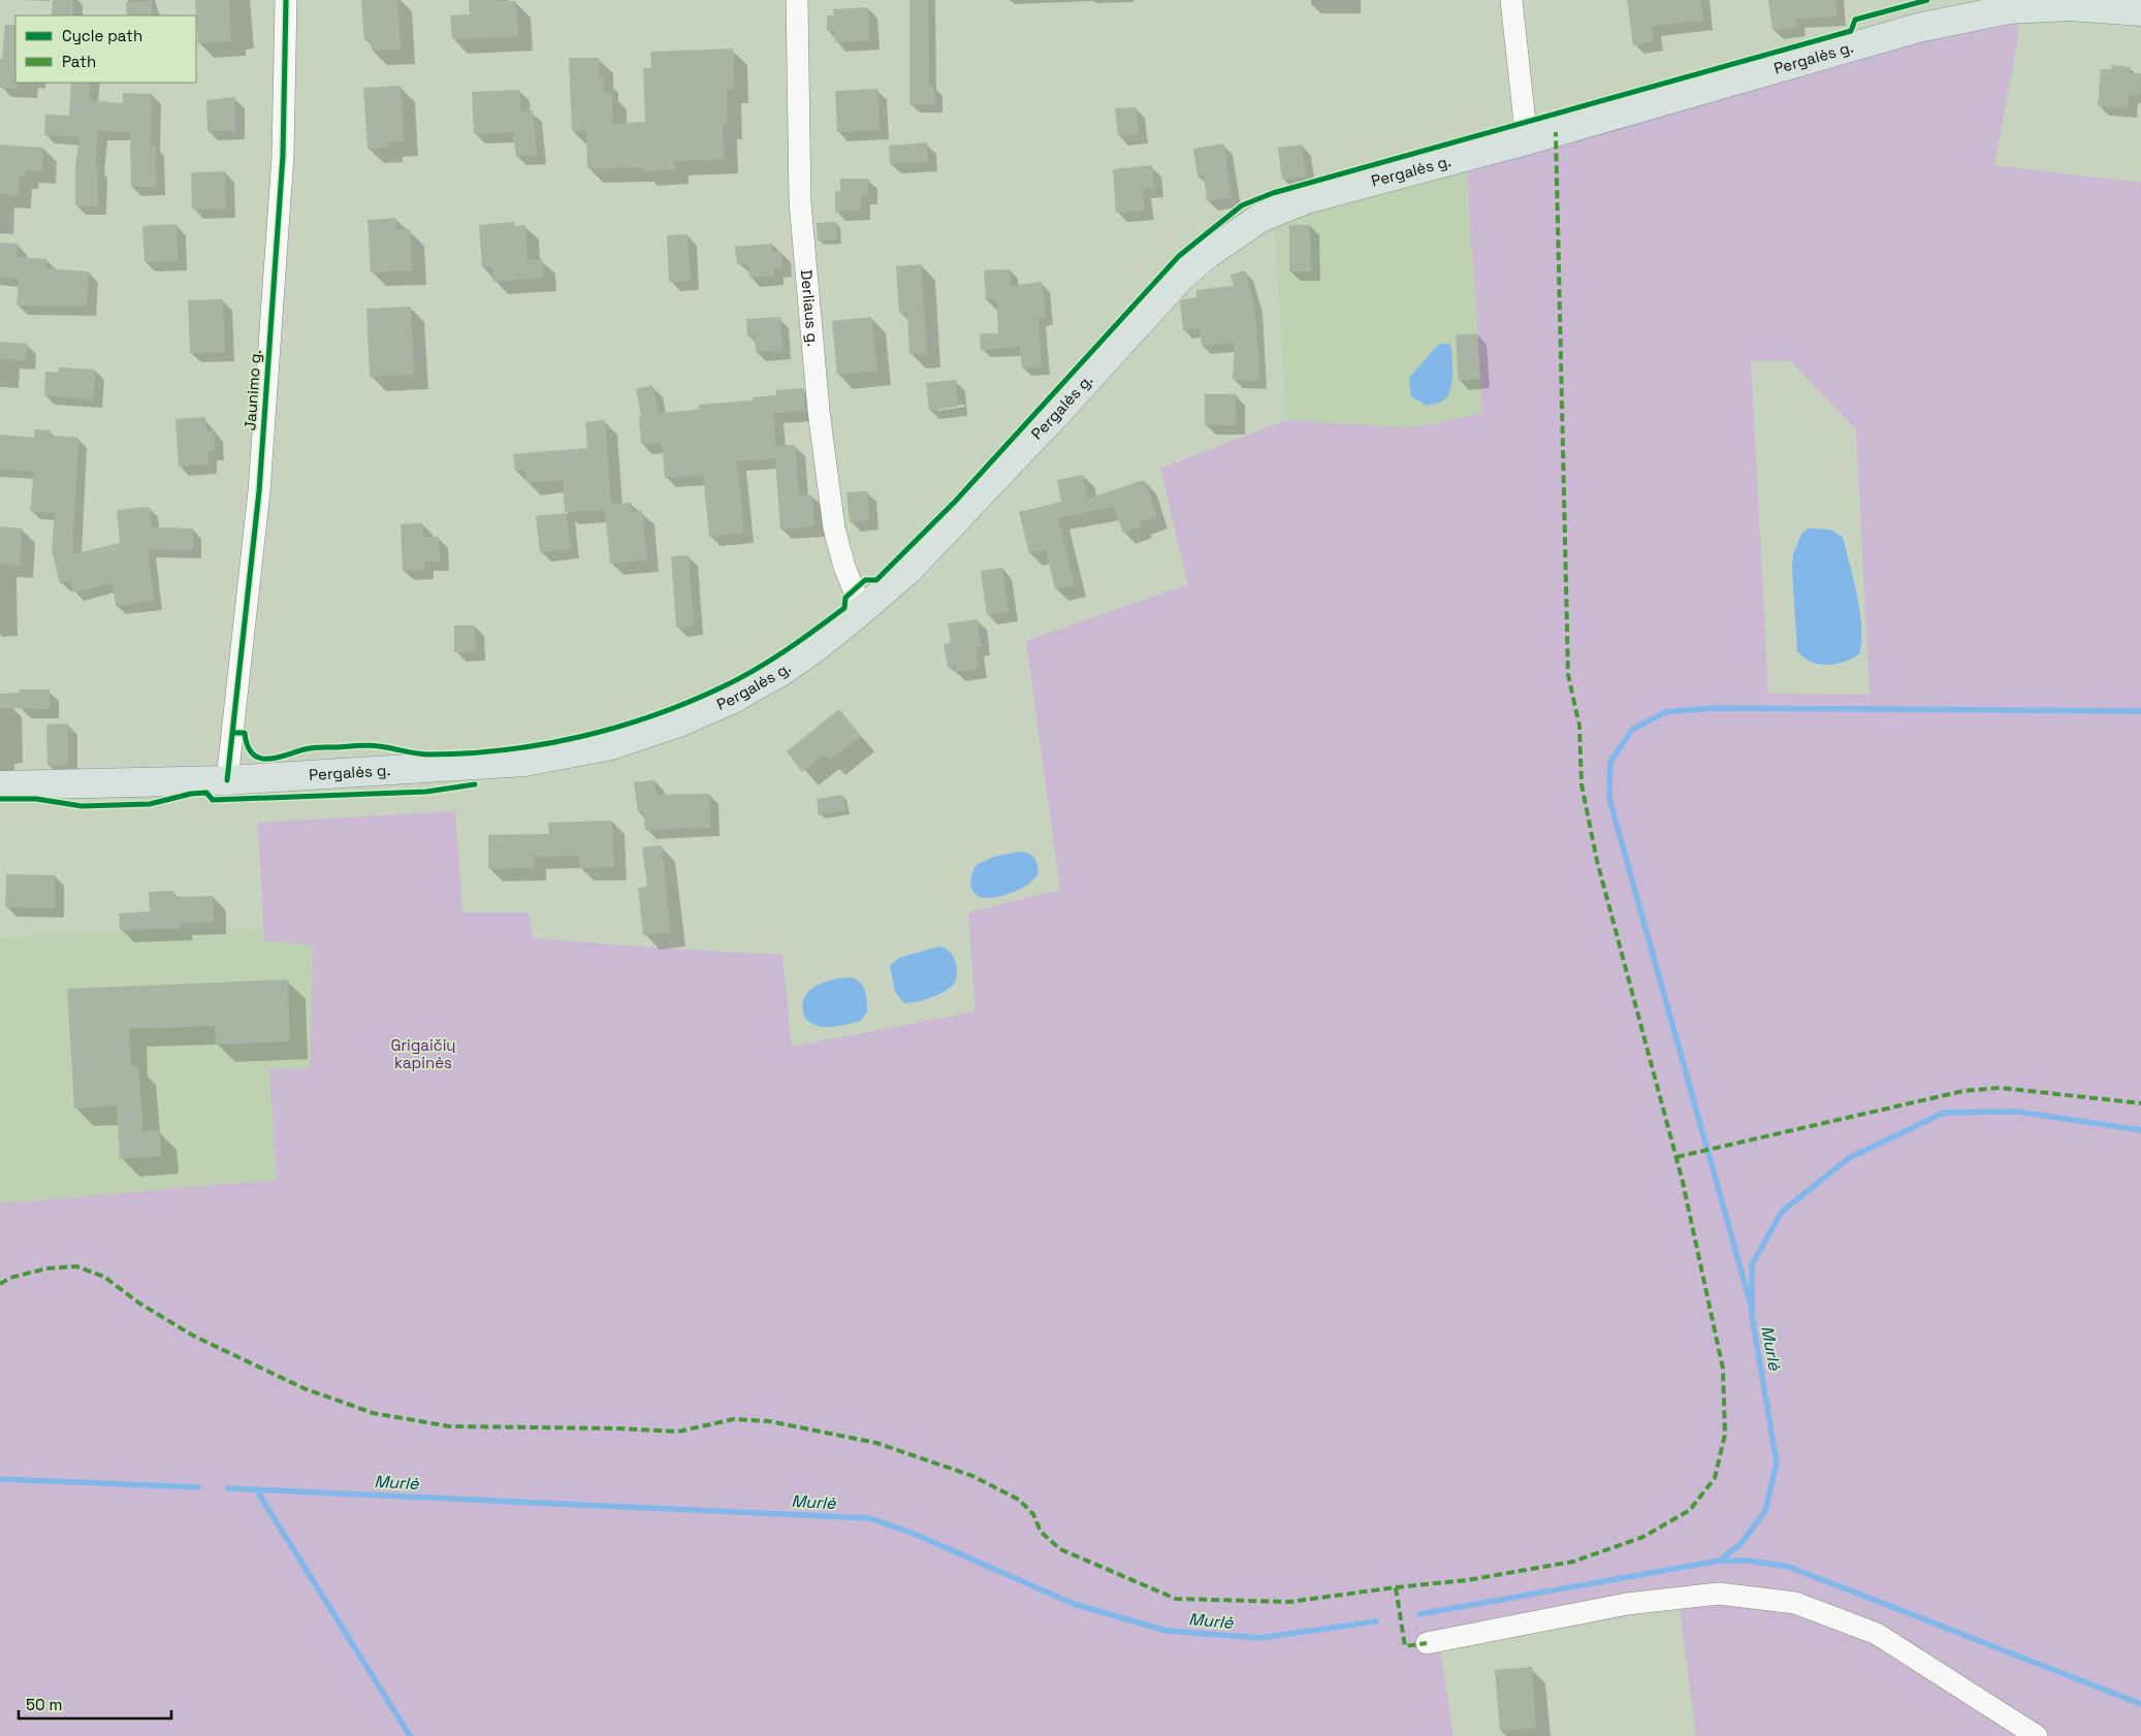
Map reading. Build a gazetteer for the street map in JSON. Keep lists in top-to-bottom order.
{
  "streets": {
    "main road": ["Pergalės g."],
    "street": ["Derliaus g.", "Jaunimo g."]
  },
  "crossings": [
    ["Pergalės g.", "Derliaus g."],
    ["Pergalės g.", "Jaunimo g."]
  ],
  "water": ["Murlė"],
  "parks": ["Grigaičių kapinės"],
  "legend": ["Cycle path", "Path"],
  "scale_bar": "50 m"
}
